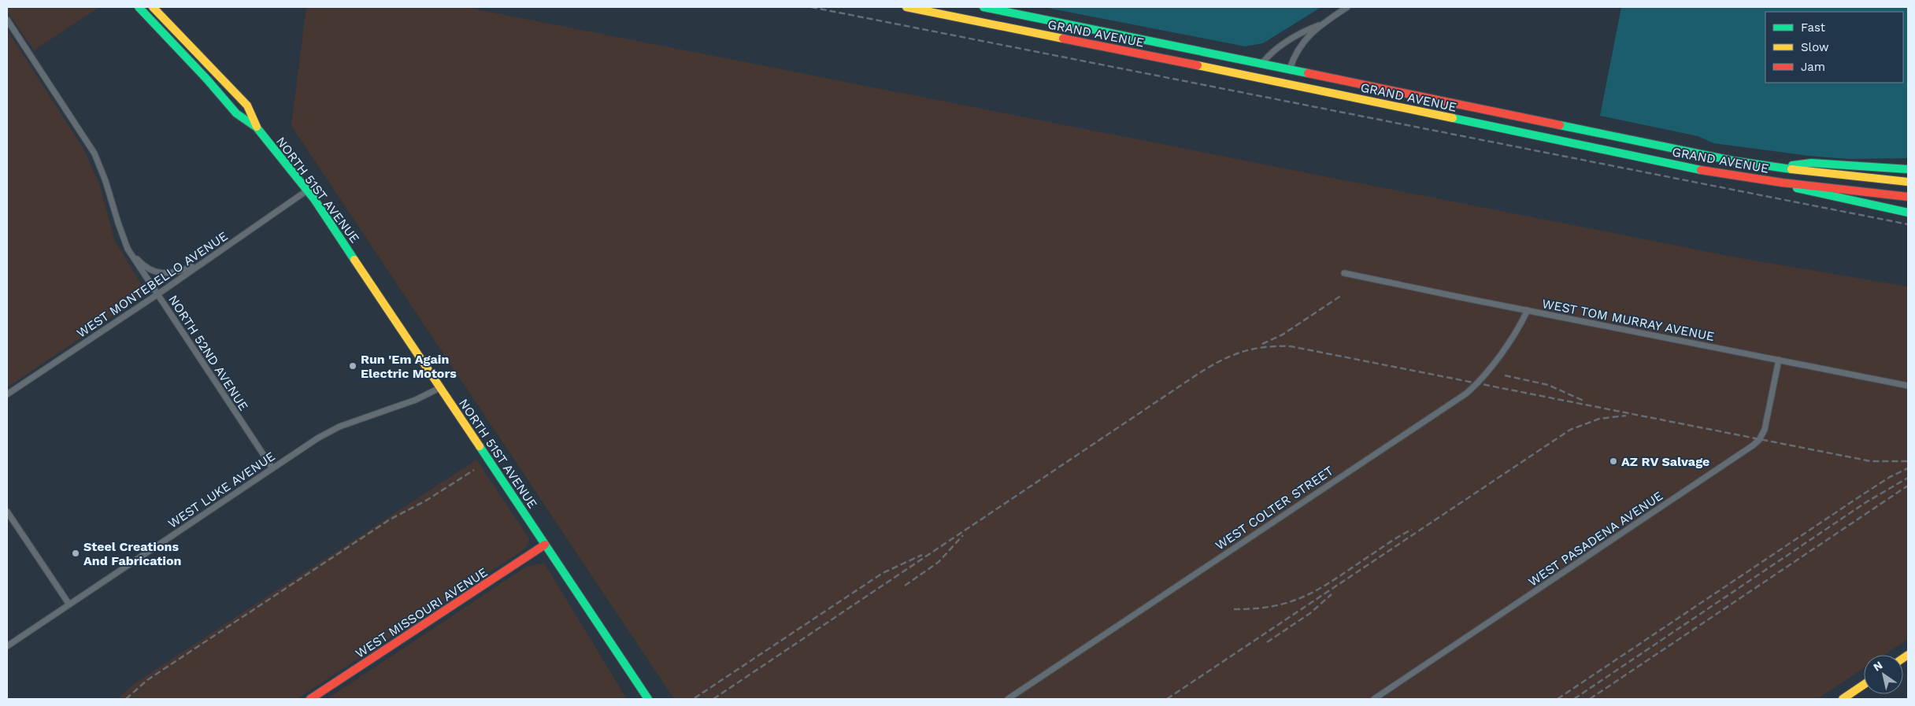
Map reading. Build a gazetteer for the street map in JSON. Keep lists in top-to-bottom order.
{
  "streets": {
    "main road": ["GRAND AVENUE", "NORTH 51ST AVENUE", "WEST MISSOURI AVENUE"],
    "street": [
      "WEST MONTEBELLO AVENUE",
      "WEST TOM MURRAY AVENUE",
      "NORTH 52ND AVENUE",
      "WEST LUKE AVENUE",
      "WEST COLTER STREET",
      "WEST PASADENA AVENUE"
    ]
  },
  "crossings": [
    ["NORTH 51ST AVENUE", "WEST MONTEBELLO AVENUE"],
    ["NORTH 51ST AVENUE", "WEST LUKE AVENUE"],
    ["NORTH 51ST AVENUE", "WEST MISSOURI AVENUE"],
    ["WEST MONTEBELLO AVENUE", "NORTH 52ND AVENUE"],
    ["WEST TOM MURRAY AVENUE", "WEST COLTER STREET"],
    ["WEST TOM MURRAY AVENUE", "WEST PASADENA AVENUE"],
    ["NORTH 52ND AVENUE", "WEST LUKE AVENUE"]
  ],
  "places": ["Run 'Em Again Electric Motors", "AZ RV Salvage", "Steel Creations And Fabrication"],
  "legend": ["Fast", "Slow", "Jam"],
  "north": "top left"
}
